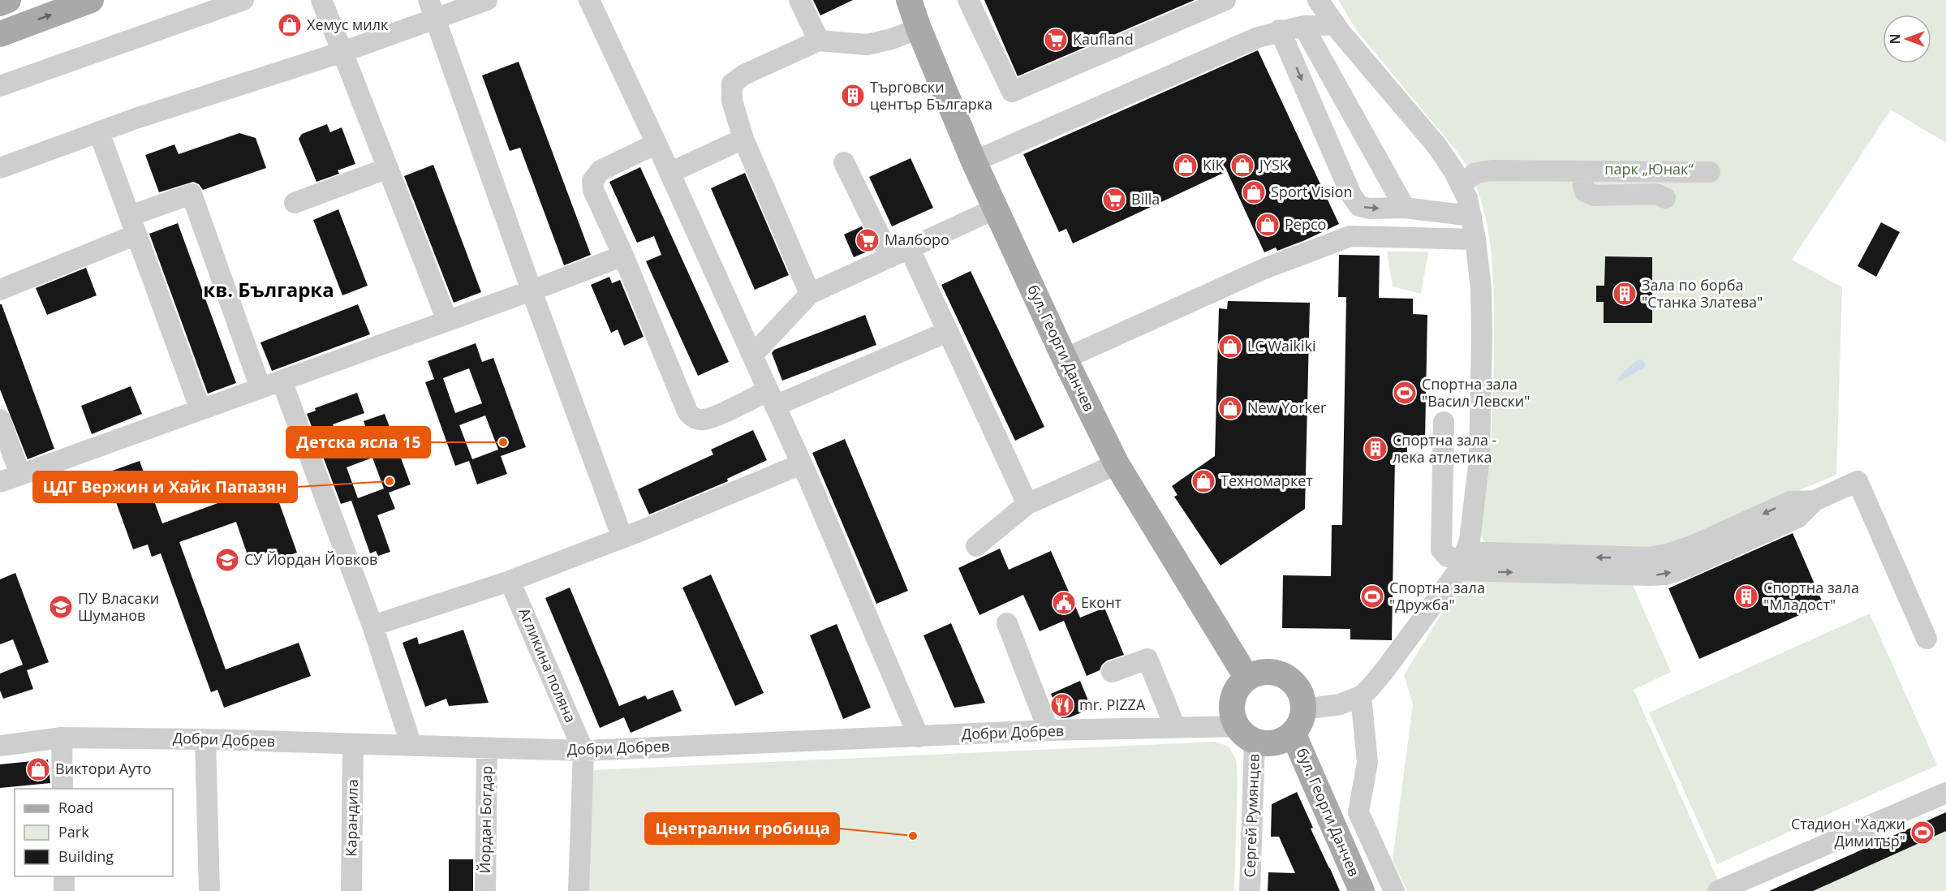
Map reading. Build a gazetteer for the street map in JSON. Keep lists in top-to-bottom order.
{
  "streets": {
    "main road": ["бул. Георги Данчев"],
    "street": [
      "Агликина поляна",
      "Добри Добрев",
      "Сергей Румянцев",
      "Карандила",
      "Йордан Богдар"
    ]
  },
  "crossings": [
    ["бул. Георги Данчев", "Добри Добрев"],
    ["бул. Георги Данчев", "Сергей Румянцев"],
    ["Агликина поляна", "Добри Добрев"],
    ["Добри Добрев", "Сергей Румянцев"],
    ["Добри Добрев", "Карандила"],
    ["Добри Добрев", "Йордан Богдар"]
  ],
  "districts": ["кв. Българка"],
  "parks": ["парк „Юнак“"],
  "places": {
    "shop": [
      "Хемус милк",
      "KiK",
      "JYSK",
      "Sport Vision",
      "Pepco",
      "LC Waikiki",
      "New Yorker",
      "Техномаркет",
      "Виктори Ауто"
    ],
    "supermarket": ["Kaufland", "Billa", "Малборо"],
    "building": [
      "Търговски център Българка",
      "Зала по борба \"Станка Златева\"",
      "Спортна зала - лека атлетика",
      "Спортна зала \"Младост\""
    ],
    "sports": ["Спортна зала \"Васил Левски\"", "Спортна зала \"Дружба\"", "Стадион \"Хаджи Димитър\""],
    "other": ["Детска ясла 15", "ЦДГ Вержин и Хайк Папазян", "Централни гробища"],
    "school or university": ["СУ Йордан Йовков", "ПУ Власаки Шуманов"],
    "public building": ["Еконт"],
    "restaurant": ["mr. PIZZA"]
  },
  "legend": ["Road", "Park", "Building"],
  "north": "left"
}
